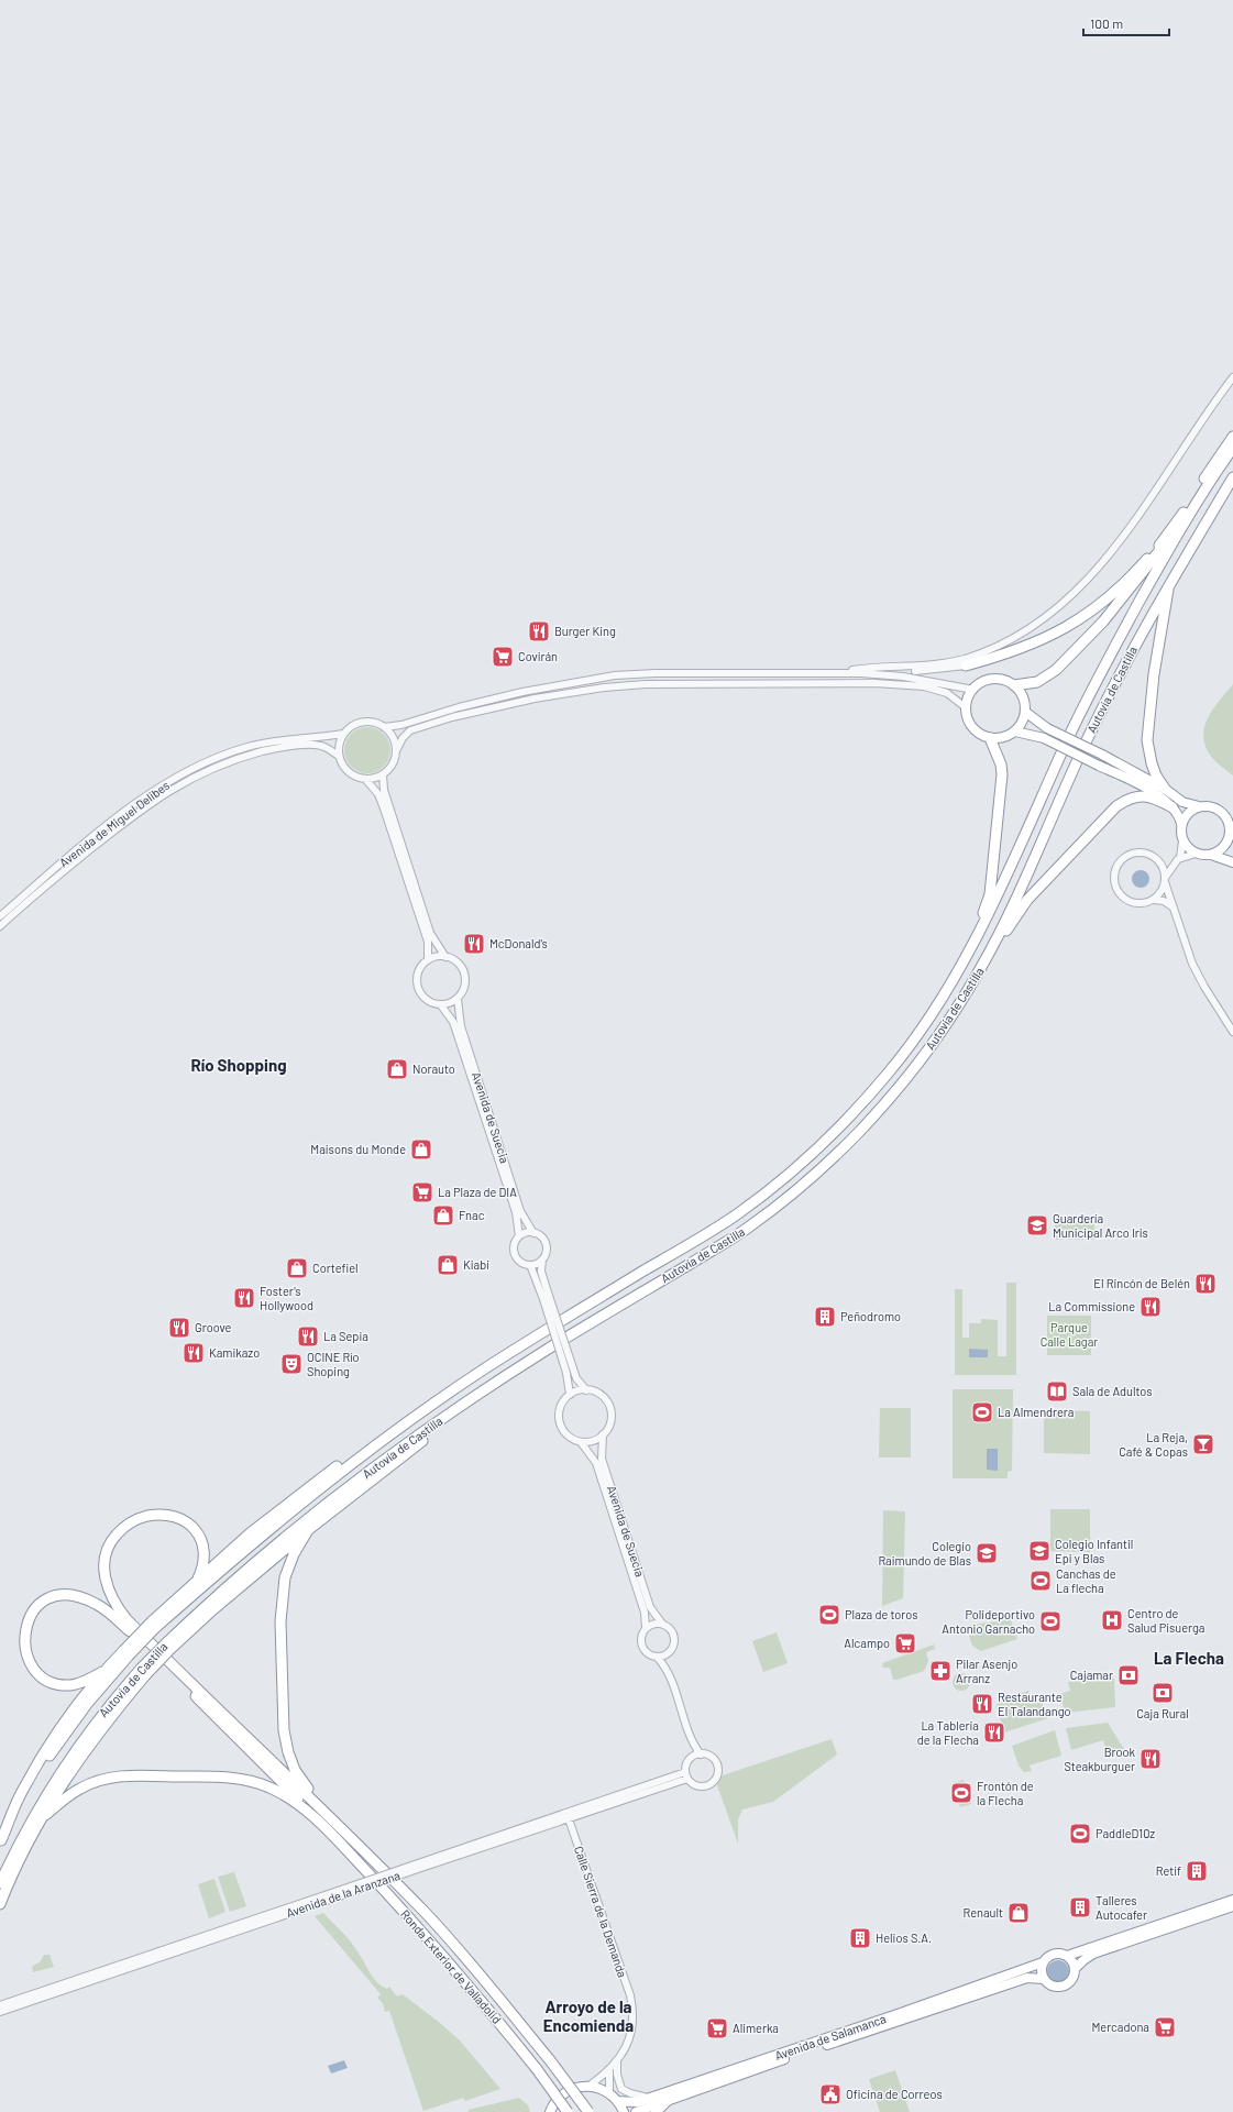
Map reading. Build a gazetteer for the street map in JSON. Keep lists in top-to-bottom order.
{
  "streets": {
    "highway": ["Autovía de Castilla", "Ronda Exterior de Valladolid", "Avenida de Salamanca"],
    "street": [
      "Avenida de Miguel Delibes",
      "Avenida de Suecia",
      "Avenida de la Aranzana",
      "Calle Sierra de la Demanda"
    ]
  },
  "crossings": [
    ["Avenida de la Aranzana", "Calle Sierra de la Demanda"]
  ],
  "districts": ["Río Shopping", "La Flecha", "Arroyo de la Encomienda"],
  "parks": ["Parque Calle Lagar"],
  "places": {
    "restaurant": [
      "Burger King",
      "McDonald's",
      "El Rincón de Belén",
      "Foster's Hollywood",
      "La Commissione",
      "Groove",
      "La Sepia",
      "Kamikazo",
      "Restaurante El Talandango",
      "La Tableria de la Flecha",
      "Brook Steakburguer"
    ],
    "supermarket": [
      "Covirán",
      "La Plaza de DIA",
      "Alcampo",
      "Mercadona",
      "Alimerka"
    ],
    "shop": [
      "Norauto",
      "Maisons du Monde",
      "Fnac",
      "Kiabi",
      "Cortefiel",
      "Renault"
    ],
    "school or university": ["Guardería Municipal Arco Iris", "Colegio Infantil Epi y Blas", "Colegio Raimundo de Blas"],
    "building": [
      "Peñodromo",
      "Retif",
      "Talleres Autocafer",
      "Helios S.A."
    ],
    "theatre": ["OCINE Río Shoping"],
    "library": ["Sala de Adultos"],
    "sports": [
      "La Almendrera",
      "Canchas de La flecha",
      "Plaza de toros",
      "Polideportivo Antonio Garnacho",
      "Frontón de la Flecha",
      "PaddleD10z"
    ],
    "bar": ["La Reja, Café & Copas"],
    "hospital": ["Centro de Salud Pisuerga"],
    "pharmacy": ["Pilar Asenjo Arranz"],
    "bank": ["Cajamar", "Caja Rural"],
    "public building": ["Oficina de Correos"]
  },
  "scale_bar": "100 m"
}
